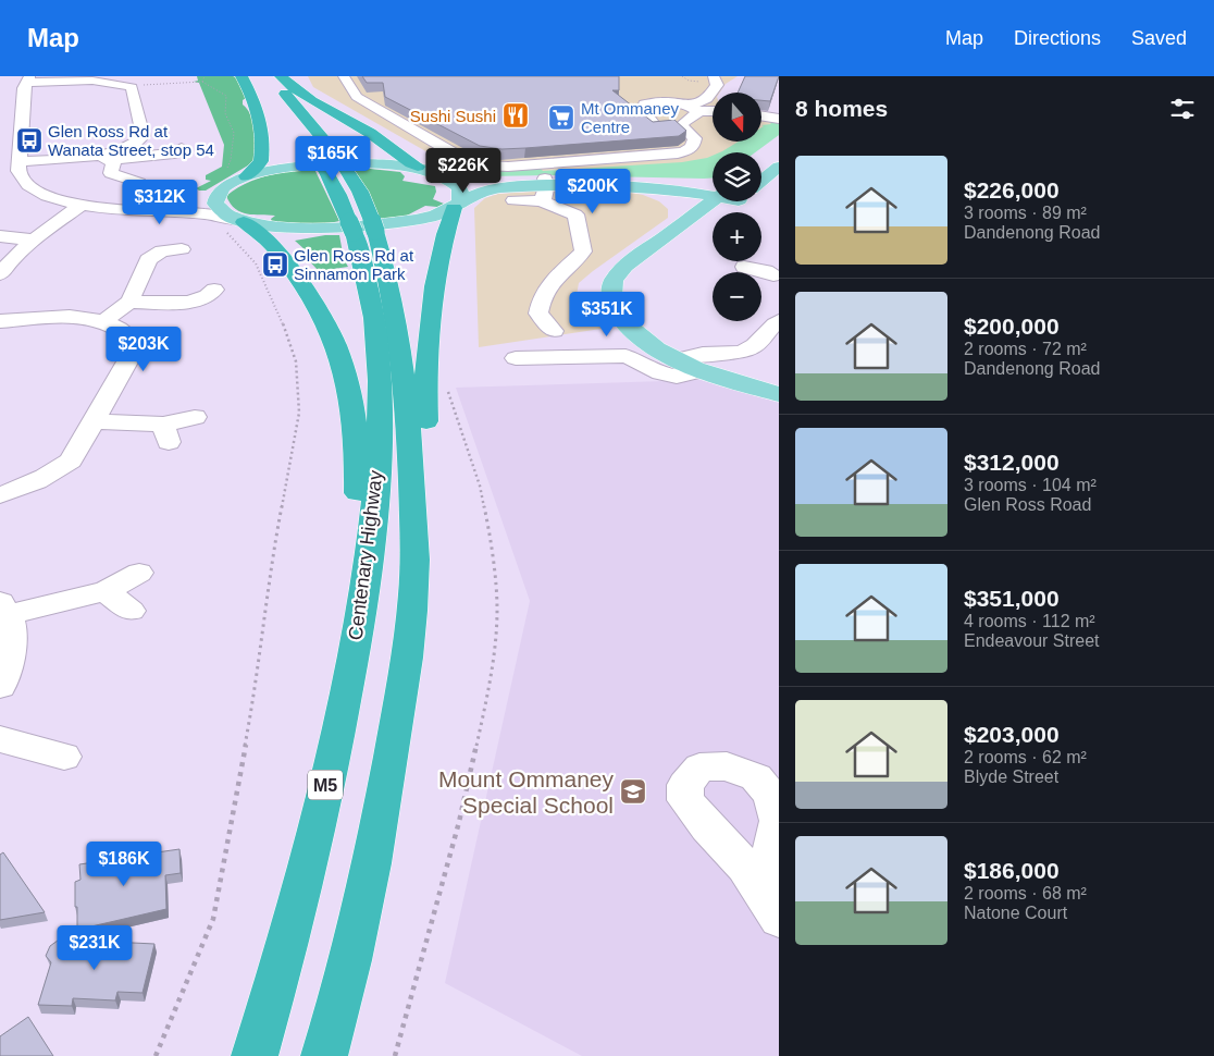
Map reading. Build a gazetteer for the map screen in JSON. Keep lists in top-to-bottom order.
{
  "streets": {
    "highway": ["Centenary Highway", "M5"]
  },
  "places": {
    "restaurant": ["Sushi Sushi"],
    "supermarket": ["Mt Ommaney Centre"],
    "bus stop": ["Glen Ross Rd at Wanata Street, stop 54", "Glen Ross Rd at Sinnamon Park"],
    "school or university": ["Mount Ommaney Special School"]
  },
  "north": "bottom",
  "page": {
    "header": "Map",
    "nav": ["Map", "Directions", "Saved"],
    "heading": "8 homes",
    "map_buttons": ["+", "−"],
    "price": [
      "$165K",
      "$226K",
      "$200K",
      "$312K",
      "$351K",
      "$203K",
      "$186K",
      "$231K"
    ],
    "list": [
      {
        "name": "$226,000",
        "note": "3 rooms · 89 m² · Dandenong Road"
      },
      {
        "name": "$200,000",
        "note": "2 rooms · 72 m² · Dandenong Road"
      },
      {
        "name": "$312,000",
        "note": "3 rooms · 104 m² · Glen Ross Road"
      },
      {
        "name": "$351,000",
        "note": "4 rooms · 112 m² · Endeavour Street"
      },
      {
        "name": "$203,000",
        "note": "2 rooms · 62 m² · Blyde Street"
      },
      {
        "name": "$186,000",
        "note": "2 rooms · 68 m² · Natone Court"
      }
    ]
  }
}
